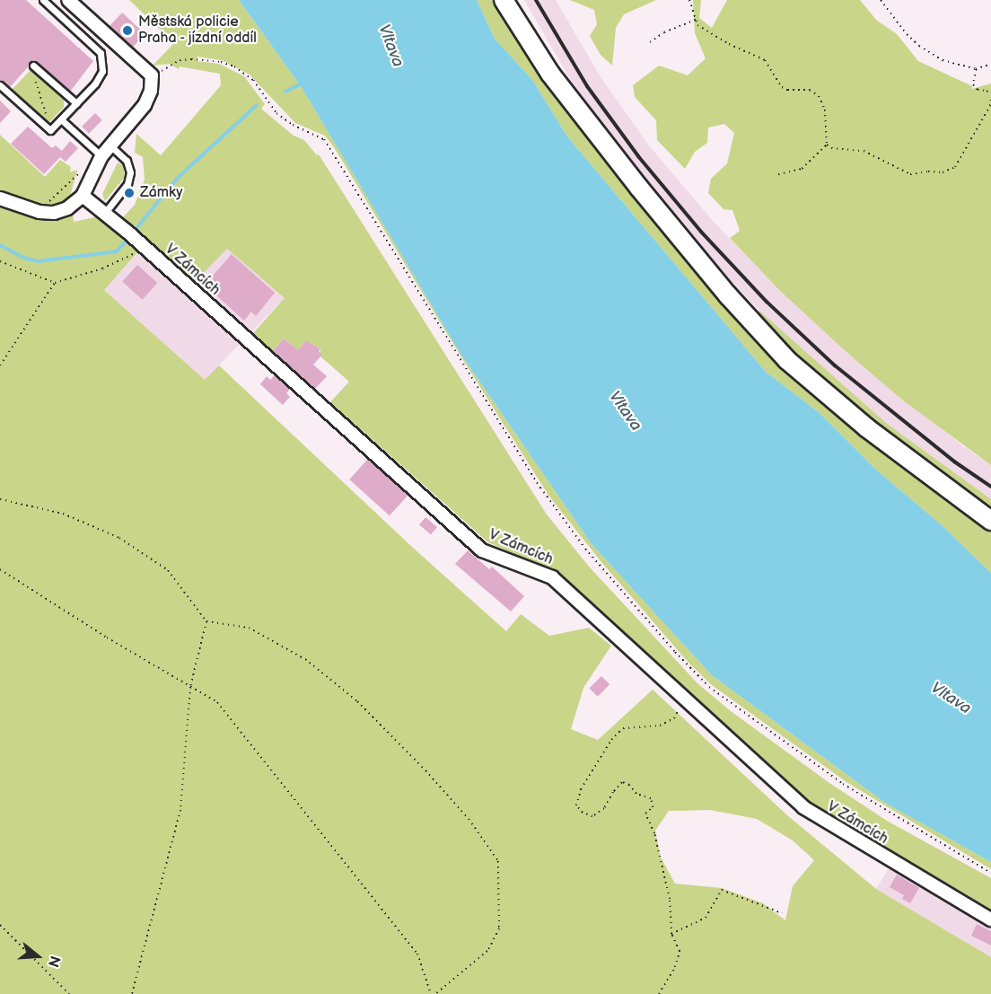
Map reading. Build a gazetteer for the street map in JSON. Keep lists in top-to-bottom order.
{
  "streets": {
    "street": ["V Zámcích"]
  },
  "water": ["Vltava"],
  "places": ["Městská policie Praha - jízdní oddíl", "Zámky"],
  "north": "right"
}
